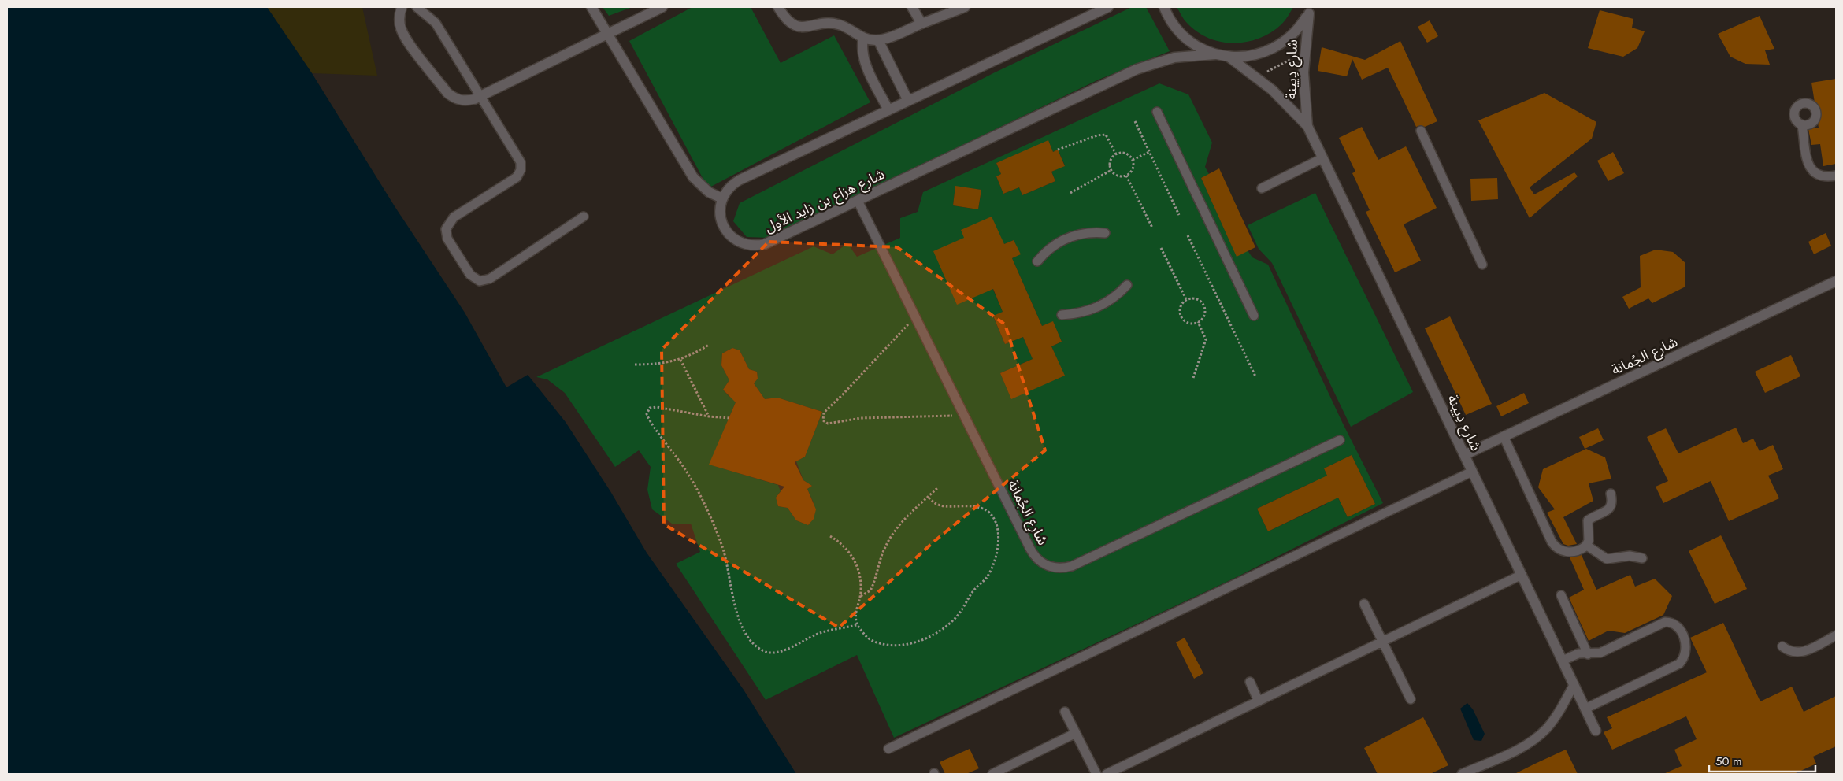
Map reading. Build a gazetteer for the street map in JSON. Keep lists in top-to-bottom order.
{
  "streets": {
    "street": ["شارع دِيينة", "شارع هزاع بن زايد الأول", "شارع الجُمانة"]
  },
  "crossings": [
    ["شارع دِيينة", "شارع الجُمانة"],
    ["شارع هزاع بن زايد الأول", "شارع الجُمانة"]
  ],
  "scale_bar": "50 m"
}
